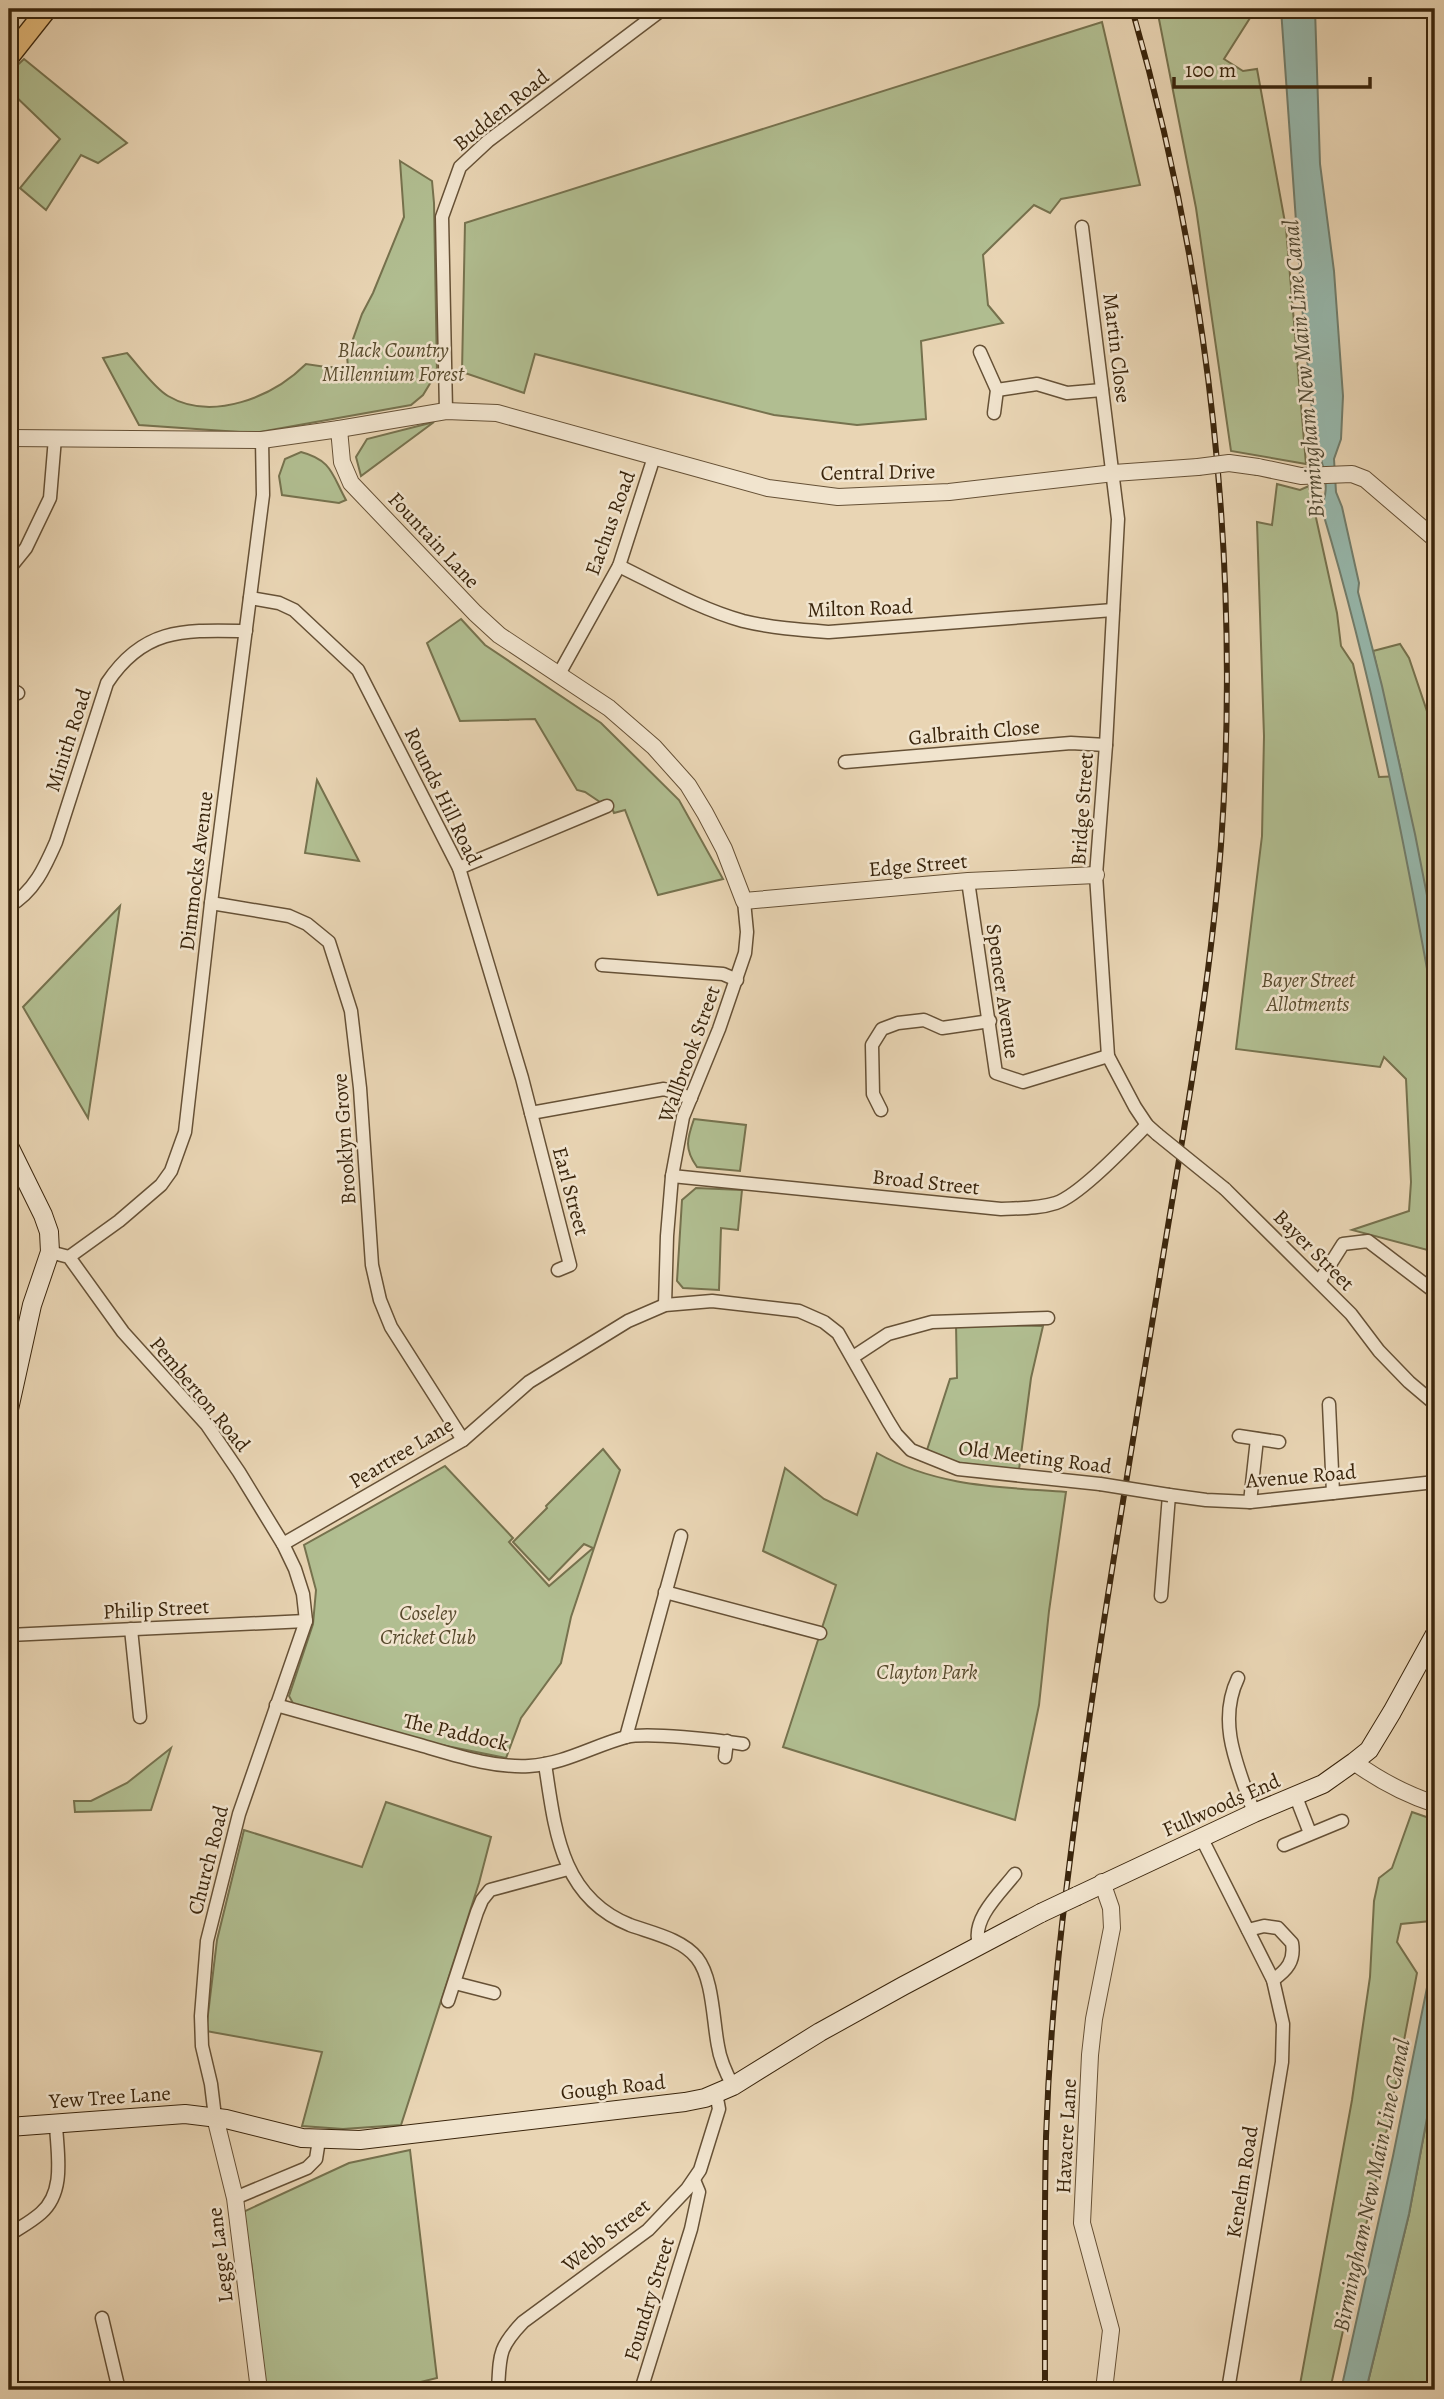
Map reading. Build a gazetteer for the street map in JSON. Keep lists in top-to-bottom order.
{
  "streets": {
    "main road": ["Fullwoods End", "Gough Road", "Yew Tree Lane"],
    "street": [
      "Budden Road",
      "Martin Close",
      "Central Drive",
      "Eachus Road",
      "Fountain Lane",
      "Milton Road",
      "Galbraith Close",
      "Minith Road",
      "Rounds Hill Road",
      "Bridge Street",
      "Edge Street",
      "Dimmocks Avenue",
      "Spencer Avenue",
      "Wallbrook Street",
      "Brooklyn Grove",
      "Broad Street",
      "Earl Street",
      "Bayer Street",
      "Pemberton Road",
      "Peartree Lane",
      "Old Meeting Road",
      "Avenue Road",
      "Philip Street",
      "The Paddock",
      "Church Road",
      "Havacre Lane",
      "Kenelm Road",
      "Webb Street",
      "Legge Lane",
      "Foundry Street"
    ]
  },
  "crossings": [
    ["Budden Road", "Central Drive"],
    ["Martin Close", "Central Drive"],
    ["Martin Close", "Bridge Street"],
    ["Central Drive", "Eachus Road"],
    ["Central Drive", "Fountain Lane"],
    ["Central Drive", "Bridge Street"],
    ["Eachus Road", "Fountain Lane"],
    ["Eachus Road", "Milton Road"],
    ["Fountain Lane", "Edge Street"],
    ["Fountain Lane", "Wallbrook Street"],
    ["Milton Road", "Bridge Street"],
    ["Galbraith Close", "Bridge Street"],
    ["Minith Road", "Dimmocks Avenue"],
    ["Rounds Hill Road", "Dimmocks Avenue"],
    ["Rounds Hill Road", "Earl Street"],
    ["Bridge Street", "Edge Street"],
    ["Bridge Street", "Spencer Avenue"],
    ["Bridge Street", "Broad Street"],
    ["Bridge Street", "Bayer Street"],
    ["Edge Street", "Spencer Avenue"],
    ["Edge Street", "Wallbrook Street"],
    ["Dimmocks Avenue", "Brooklyn Grove"],
    ["Dimmocks Avenue", "Pemberton Road"],
    ["Wallbrook Street", "Broad Street"],
    ["Wallbrook Street", "Old Meeting Road"],
    ["Brooklyn Grove", "Peartree Lane"],
    ["Broad Street", "Bayer Street"],
    ["Pemberton Road", "Peartree Lane"],
    ["Pemberton Road", "Philip Street"],
    ["Pemberton Road", "Church Road"],
    ["Peartree Lane", "Old Meeting Road"],
    ["Old Meeting Road", "Avenue Road"],
    ["Philip Street", "Church Road"],
    ["The Paddock", "Church Road"],
    ["Fullwoods End", "Gough Road"],
    ["Fullwoods End", "Havacre Lane"],
    ["Fullwoods End", "Kenelm Road"],
    ["Church Road", "Gough Road"],
    ["Church Road", "Yew Tree Lane"],
    ["Church Road", "Legge Lane"],
    ["Gough Road", "Yew Tree Lane"],
    ["Gough Road", "Havacre Lane"],
    ["Gough Road", "Webb Street"],
    ["Gough Road", "Legge Lane"],
    ["Yew Tree Lane", "Legge Lane"],
    ["Webb Street", "Foundry Street"]
  ],
  "water": ["Birmingham New Main Line Canal"],
  "parks": [
    "Black Country Millennium Forest",
    "Bayer Street Allotments",
    "Coseley Cricket Club",
    "Clayton Park"
  ],
  "scale_bar": "100 m"
}
